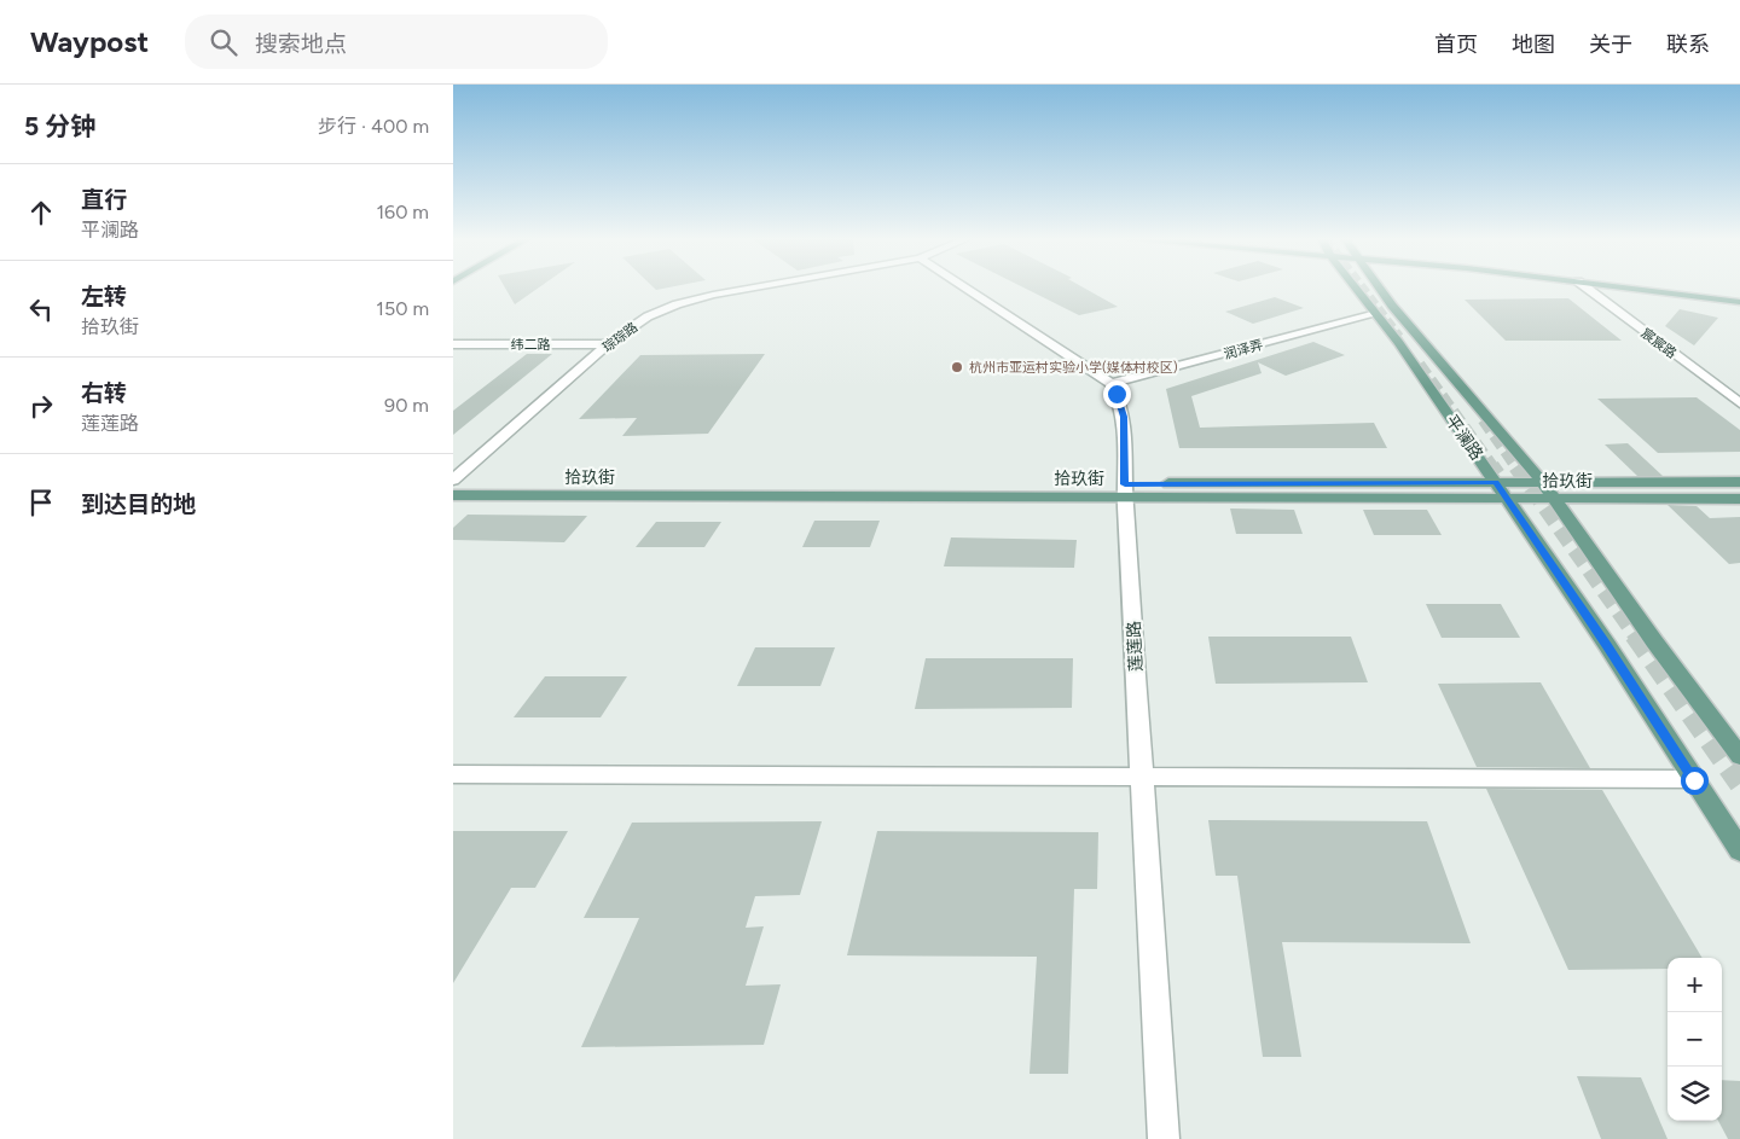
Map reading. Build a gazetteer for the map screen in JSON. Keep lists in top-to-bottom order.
{
  "streets": {
    "main road": ["平澜路", "拾玖街"],
    "street": [
      "琮琮路",
      "宸宸路",
      "纬二路",
      "润泽弄",
      "莲莲路"
    ]
  },
  "crossings": [
    ["琮琮路", "纬二路"],
    ["琮琮路", "拾玖街"],
    ["润泽弄", "平澜路"],
    ["润泽弄", "莲莲路"],
    ["平澜路", "拾玖街"],
    ["拾玖街", "莲莲路"]
  ],
  "places": ["杭州市亚运村实验小学(媒体村校区)"],
  "page": {
    "header": "Waypost",
    "search": "搜索地点",
    "nav": [
      "首页",
      "地图",
      "关于",
      "联系"
    ],
    "heading": ["5 分钟", "步行 · 400 m"],
    "list": [
      ["直行", "平澜路", "160 m"],
      ["左转", "拾玖街", "150 m"],
      ["右转", "莲莲路", "90 m"],
      "到达目的地"
    ],
    "map_buttons": ["+", "−"]
  }
}
